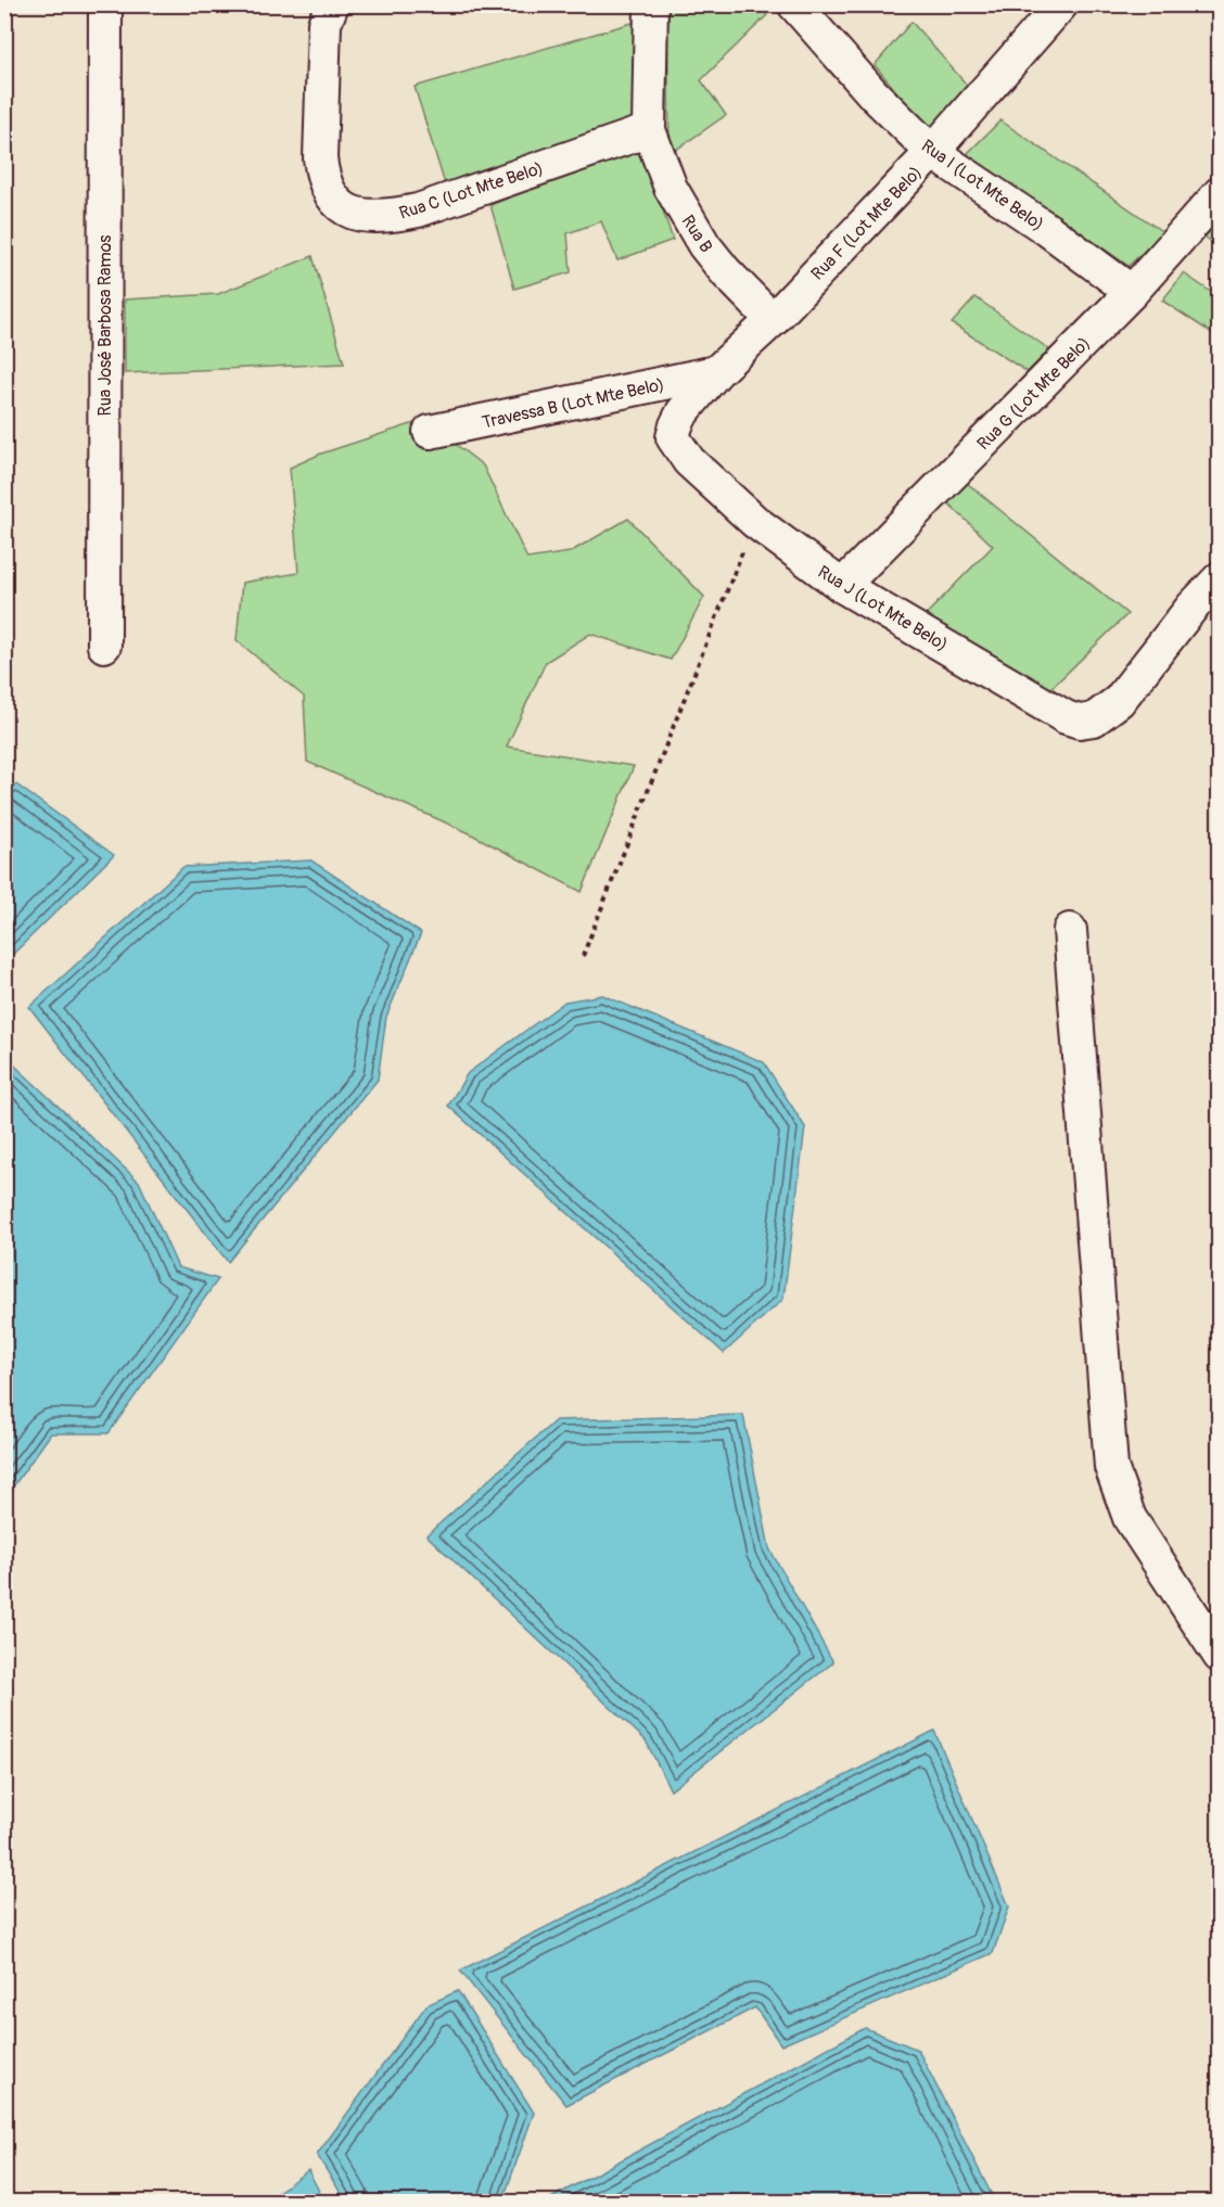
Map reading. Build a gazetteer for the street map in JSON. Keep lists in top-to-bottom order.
{
  "streets": {
    "street": [
      "Rua I (Lot Mte Belo)",
      "Rua C (Lot Mte Belo)",
      "Rua F (Lot Mte Belo)",
      "Rua B",
      "Rua José Barbosa Ramos",
      "Rua G (Lot Mte Belo)",
      "Travessa B (Lot Mte Belo)",
      "Rua J (Lot Mte Belo)"
    ]
  },
  "crossings": [
    ["Rua I (Lot Mte Belo)", "Rua F (Lot Mte Belo)"],
    ["Rua I (Lot Mte Belo)", "Rua G (Lot Mte Belo)"],
    ["Rua C (Lot Mte Belo)", "Rua B"],
    ["Rua F (Lot Mte Belo)", "Rua B"],
    ["Rua F (Lot Mte Belo)", "Travessa B (Lot Mte Belo)"],
    ["Rua F (Lot Mte Belo)", "Rua J (Lot Mte Belo)"],
    ["Rua G (Lot Mte Belo)", "Rua J (Lot Mte Belo)"]
  ]
}
